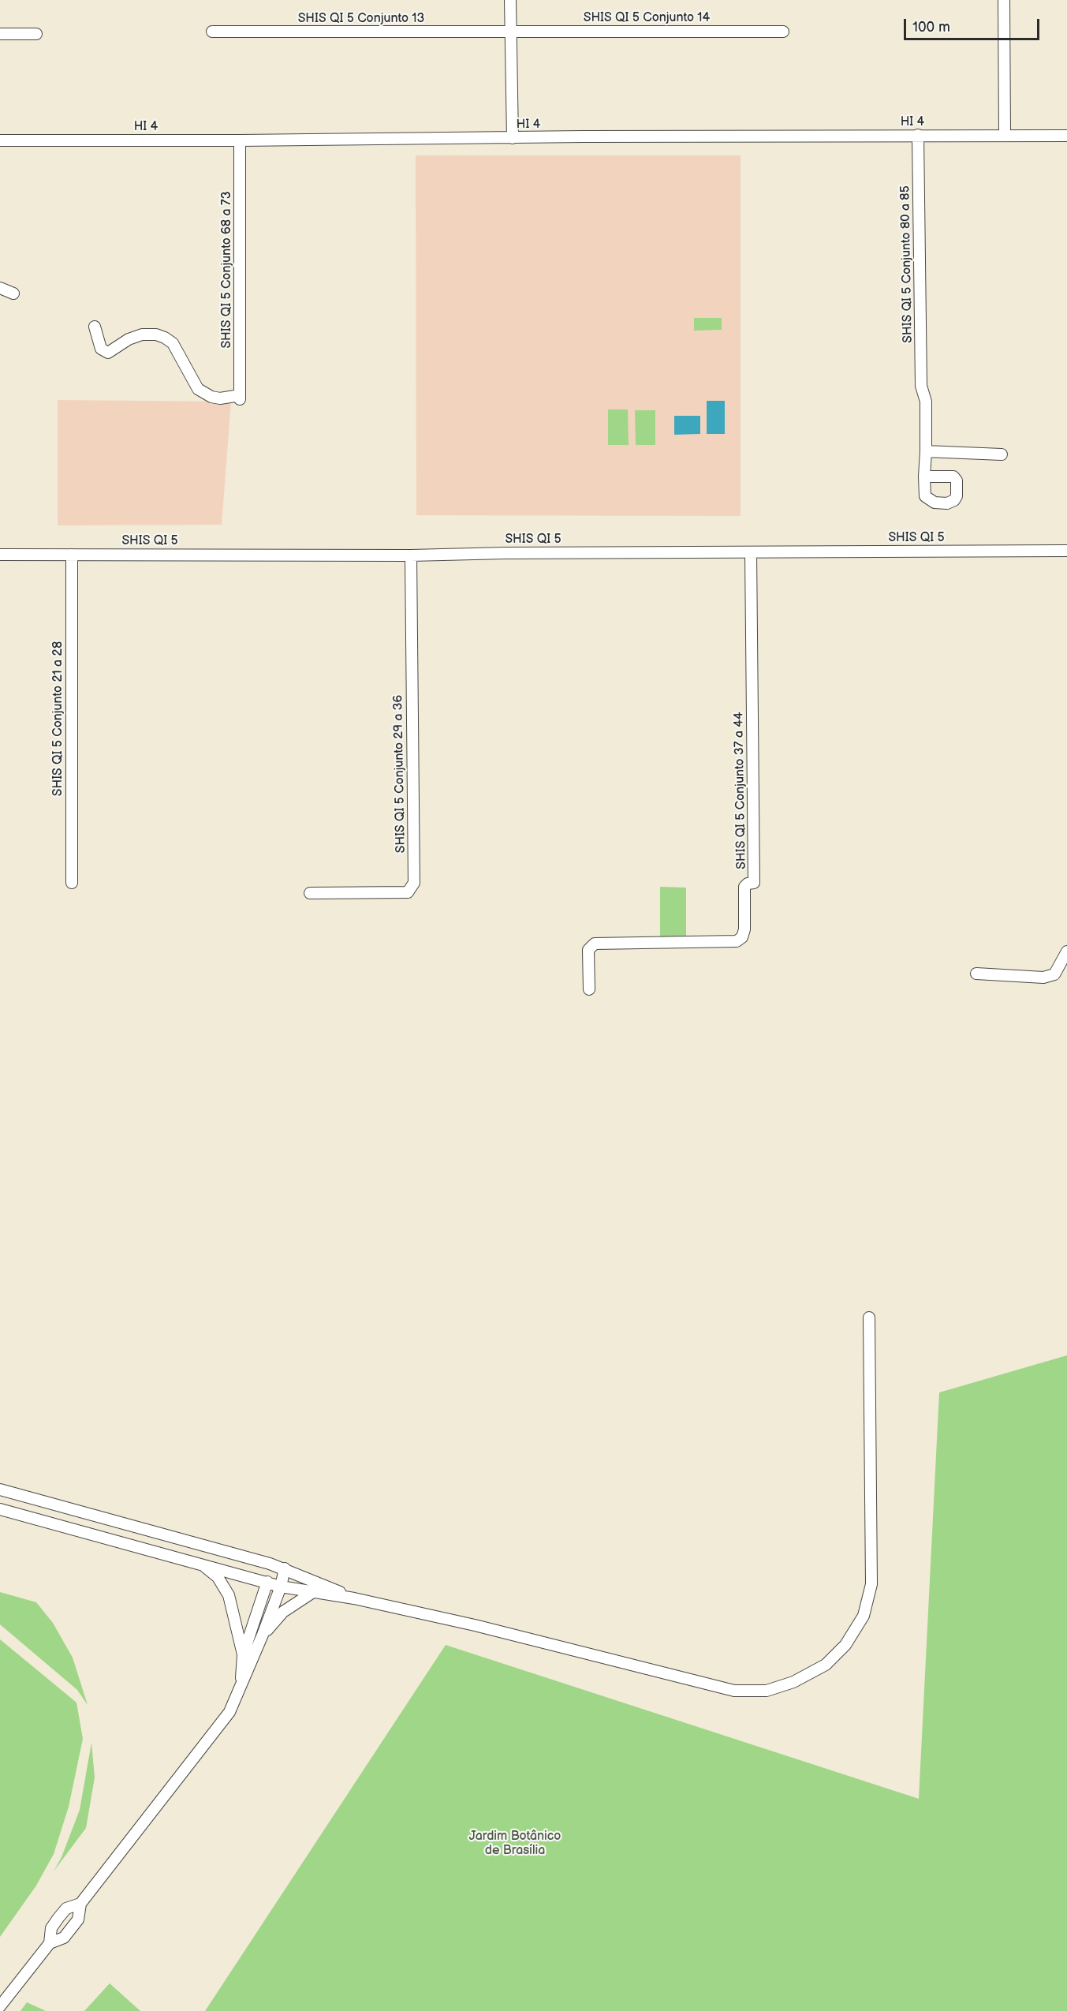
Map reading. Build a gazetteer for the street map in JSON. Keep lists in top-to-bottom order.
{
  "streets": {
    "street": [
      "SHIS QI 5 Conjunto 14",
      "SHIS QI 5 Conjunto 13",
      "HI 4",
      "SHIS QI 5 Conjunto 80 a 85",
      "SHIS QI 5 Conjunto 68 a 73",
      "SHIS QI 5",
      "SHIS QI 5 Conjunto 21 a 28",
      "SHIS QI 5 Conjunto 29 a 36",
      "SHIS QI 5 Conjunto 37 a 44"
    ]
  },
  "crossings": [
    ["SHIS QI 5 Conjunto 14", "SHIS QI 5 Conjunto 13"],
    ["HI 4", "SHIS QI 5 Conjunto 80 a 85"],
    ["HI 4", "SHIS QI 5 Conjunto 68 a 73"],
    ["SHIS QI 5", "SHIS QI 5 Conjunto 21 a 28"],
    ["SHIS QI 5", "SHIS QI 5 Conjunto 29 a 36"],
    ["SHIS QI 5", "SHIS QI 5 Conjunto 37 a 44"]
  ],
  "parks": ["Jardim Botânico de Brasília"],
  "scale_bar": "100 m"
}
